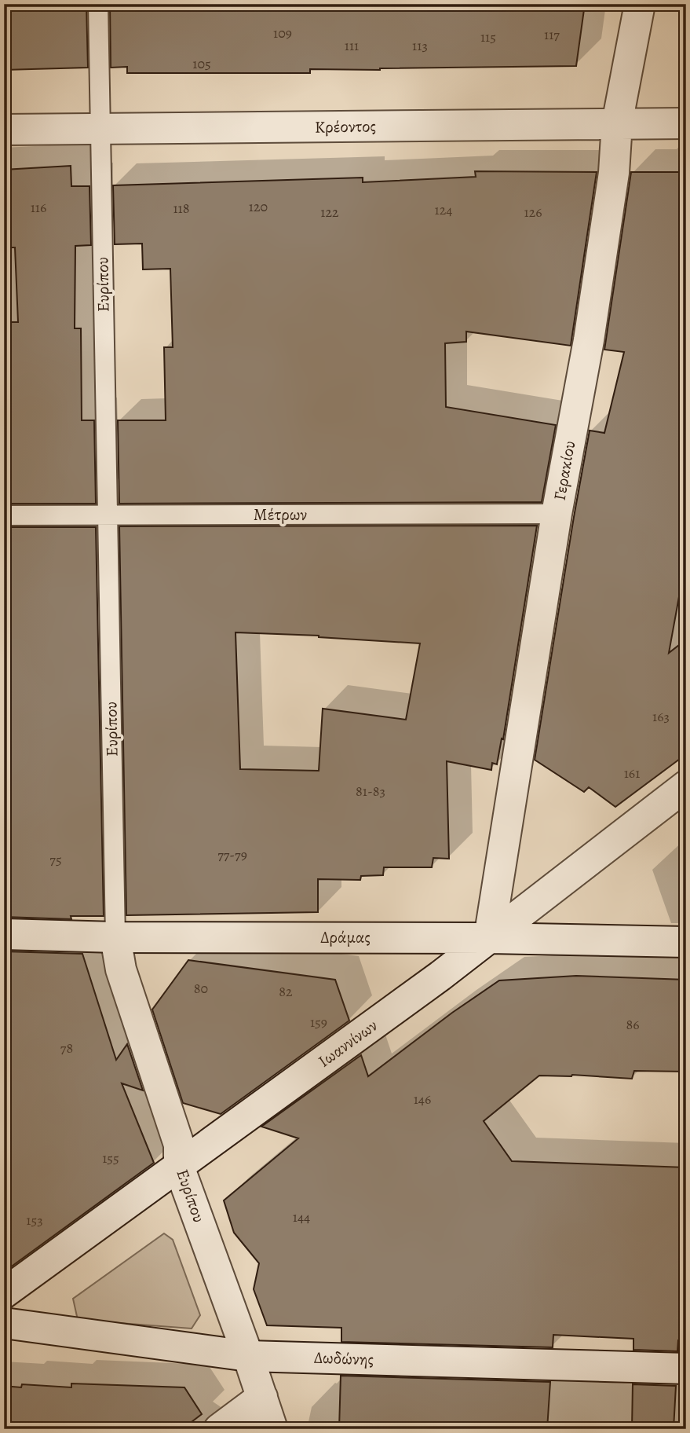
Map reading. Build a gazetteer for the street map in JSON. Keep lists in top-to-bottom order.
{
  "streets": {
    "street": [
      "Κρέοντος",
      "Ευρίπου",
      "Γερακίου",
      "Δράμας",
      "Ιωαννίνων",
      "Δωδώνης"
    ],
    "lane": ["Μέτρων"]
  },
  "crossings": [
    ["Κρέοντος", "Ευρίπου"],
    ["Κρέοντος", "Γερακίου"],
    ["Ευρίπου", "Μέτρων"],
    ["Ευρίπου", "Δράμας"],
    ["Ευρίπου", "Ιωαννίνων"],
    ["Ευρίπου", "Δωδώνης"],
    ["Γερακίου", "Μέτρων"],
    ["Γερακίου", "Δράμας"],
    ["Γερακίου", "Ιωαννίνων"],
    ["Δράμας", "Ιωαννίνων"]
  ],
  "house_numbers": [
    "109",
    "117",
    "115",
    "111",
    "113",
    "105",
    "120",
    "116",
    "118",
    "124",
    "122",
    "126",
    "163",
    "161",
    "81-83",
    "77-79",
    "75",
    "80",
    "82",
    "159",
    "86",
    "78",
    "146",
    "155",
    "144",
    "153"
  ]
}
